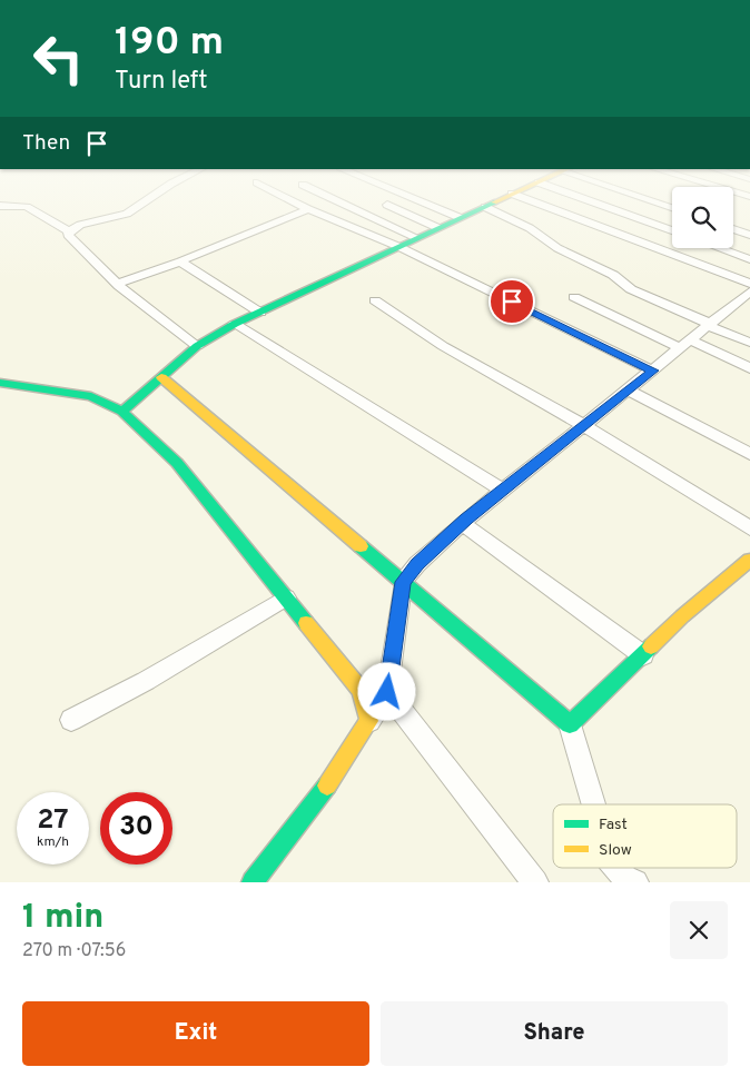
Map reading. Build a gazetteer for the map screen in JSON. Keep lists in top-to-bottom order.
{
  "legend": ["Fast", "Slow"],
  "page": {
    "turn": ["190 m", "Turn left"],
    "then": "Then",
    "speed": "27 km/h",
    "limit": "30",
    "heading": ["1 min", "270 m · 07:56"],
    "buttons": ["Exit", "Share"]
  }
}
